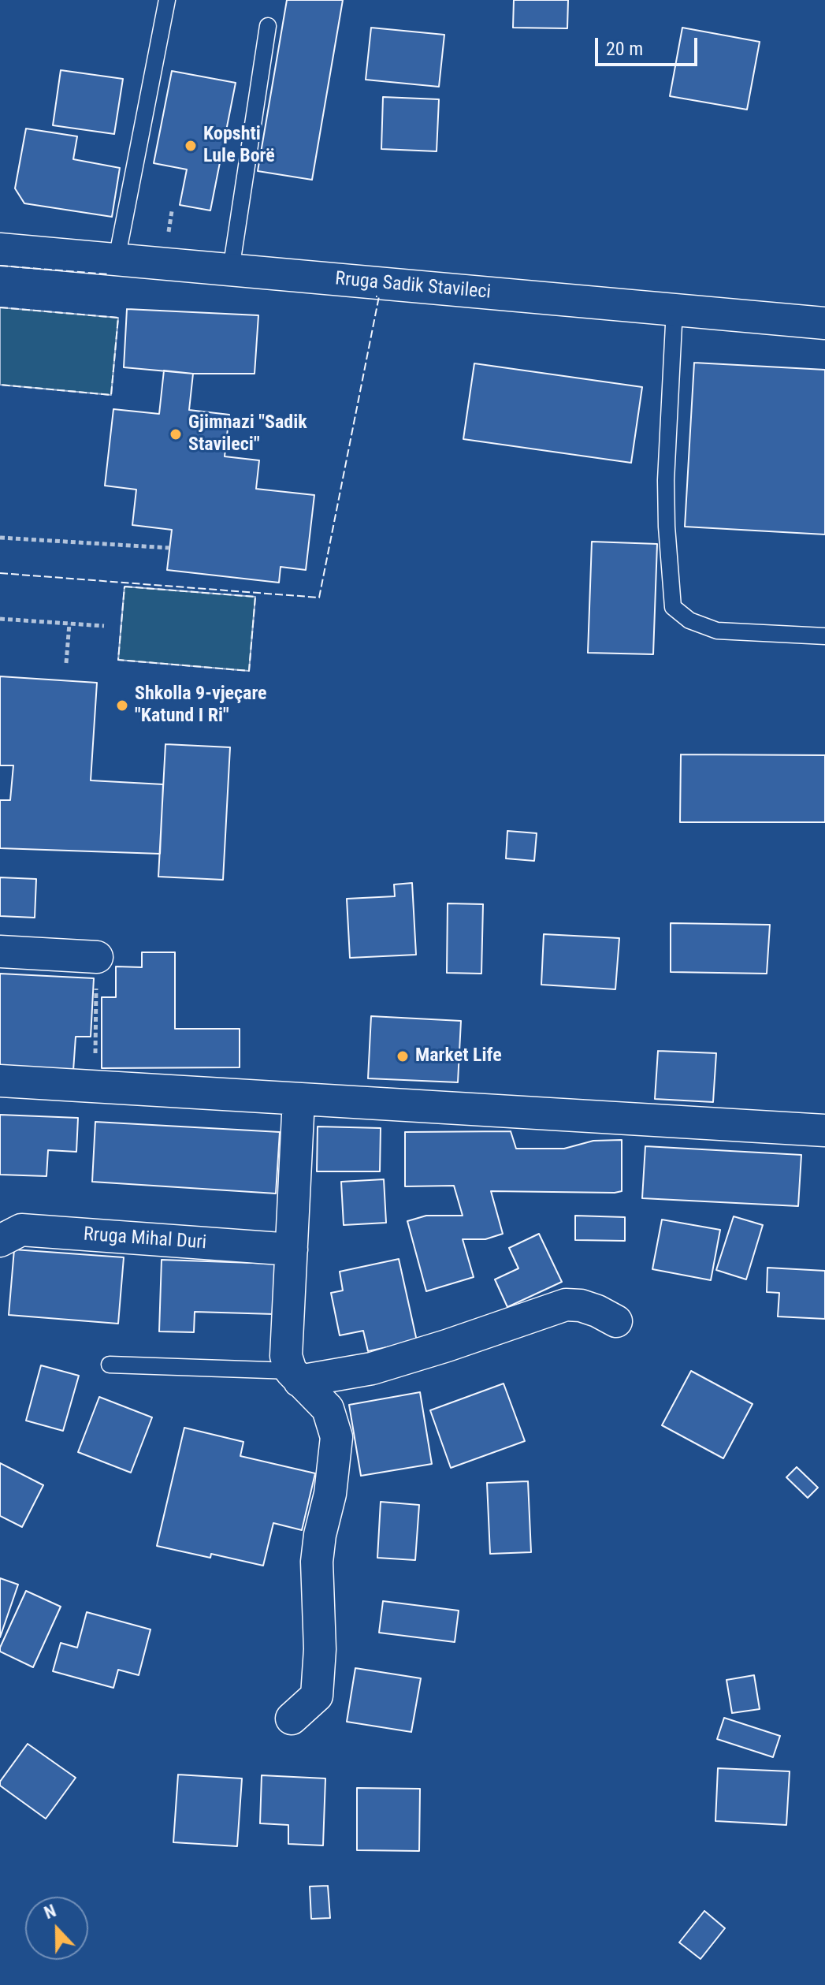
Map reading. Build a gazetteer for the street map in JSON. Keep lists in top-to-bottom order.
{
  "streets": {
    "street": ["Rruga Sadik Stavileci", "Rruga Mihal Duri"]
  },
  "places": [
    "Kopshti Lule Borë",
    "Gjimnazi \"Sadik Stavileci\"",
    "Shkolla 9-vjeçare \"Katund I Ri\"",
    "Market Life"
  ],
  "scale_bar": "20 m",
  "north": "top"
}
